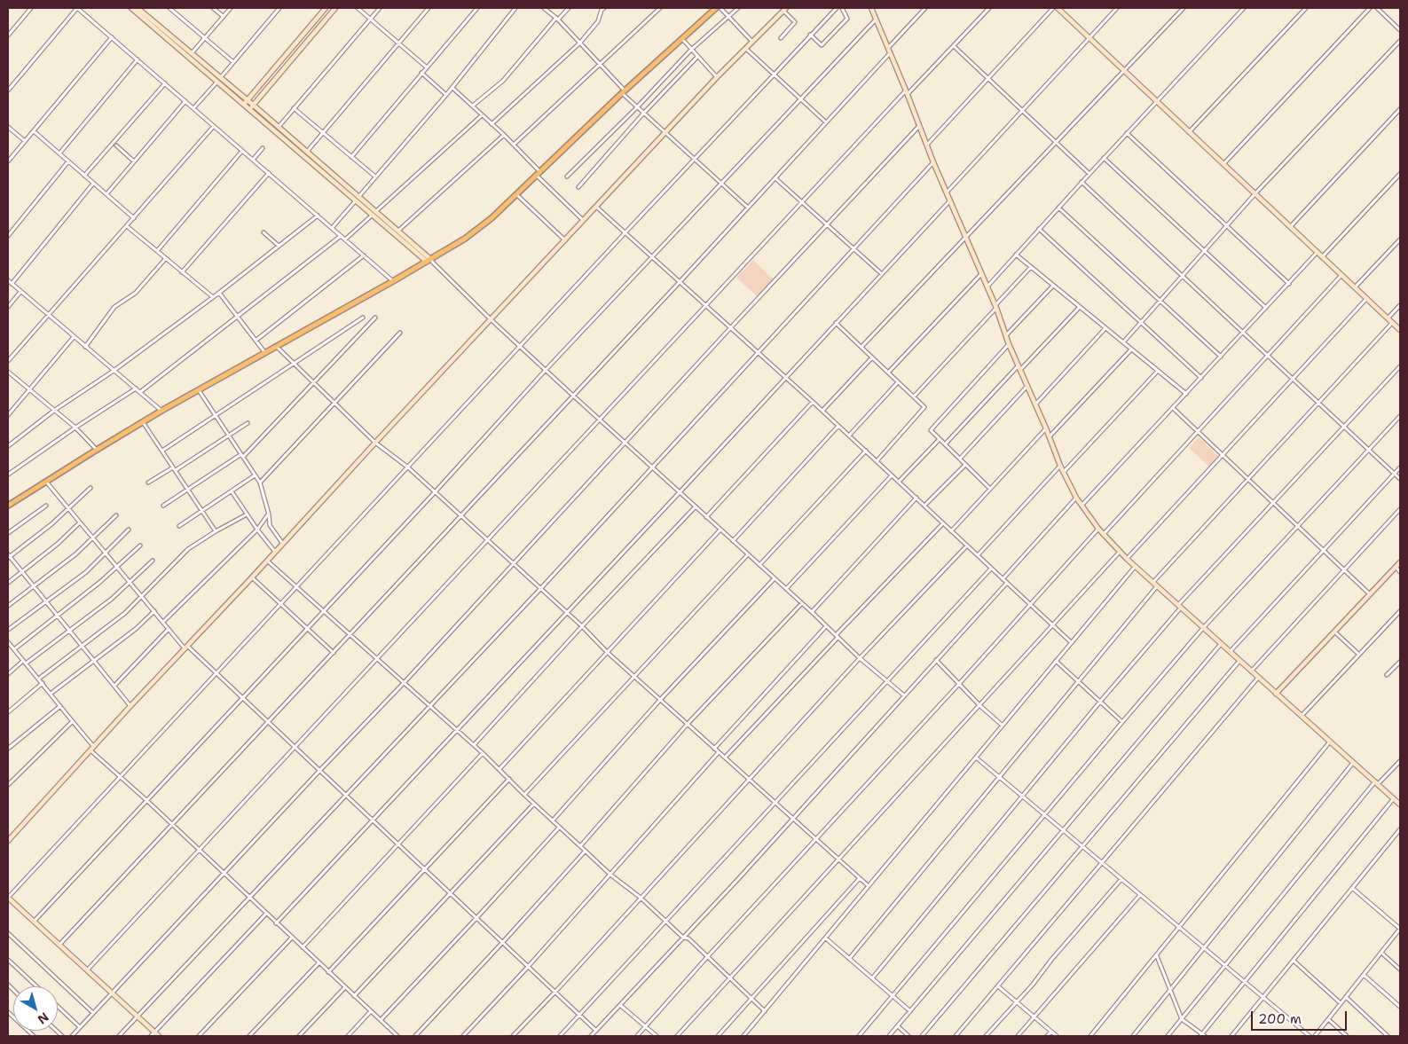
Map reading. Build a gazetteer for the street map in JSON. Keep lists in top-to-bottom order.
{
  "scale_bar": "200 m",
  "north": "bottom right"
}
